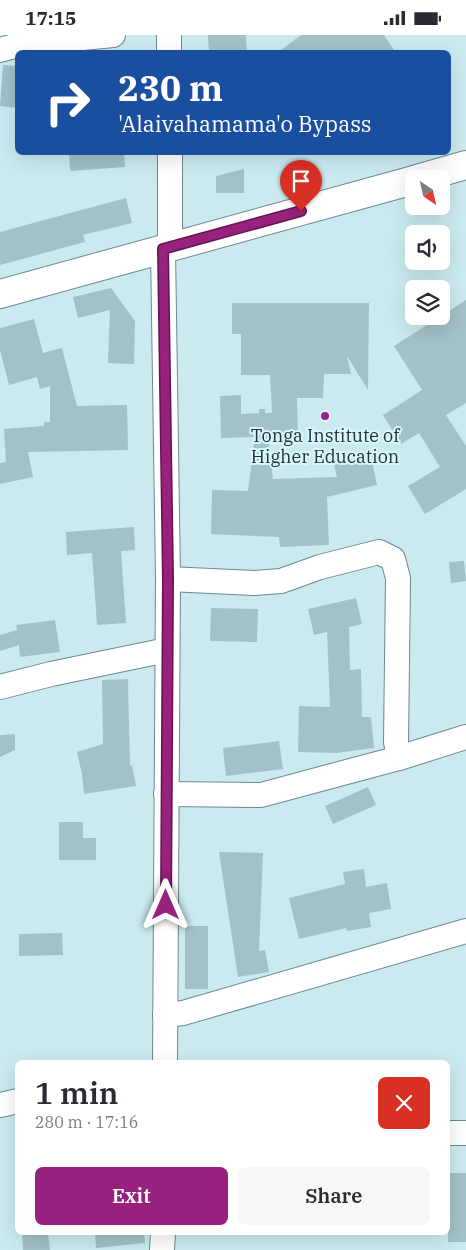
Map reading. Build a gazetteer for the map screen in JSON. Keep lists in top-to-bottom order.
{
  "places": ["Tonga Institute of Higher Education"],
  "north": "bottom right",
  "page": {
    "status": "17:15",
    "turn": ["230 m", "'Alaivahamama'o Bypass"],
    "heading": ["1 min", "280 m · 17:16"],
    "buttons": ["Exit", "Share"]
  }
}
